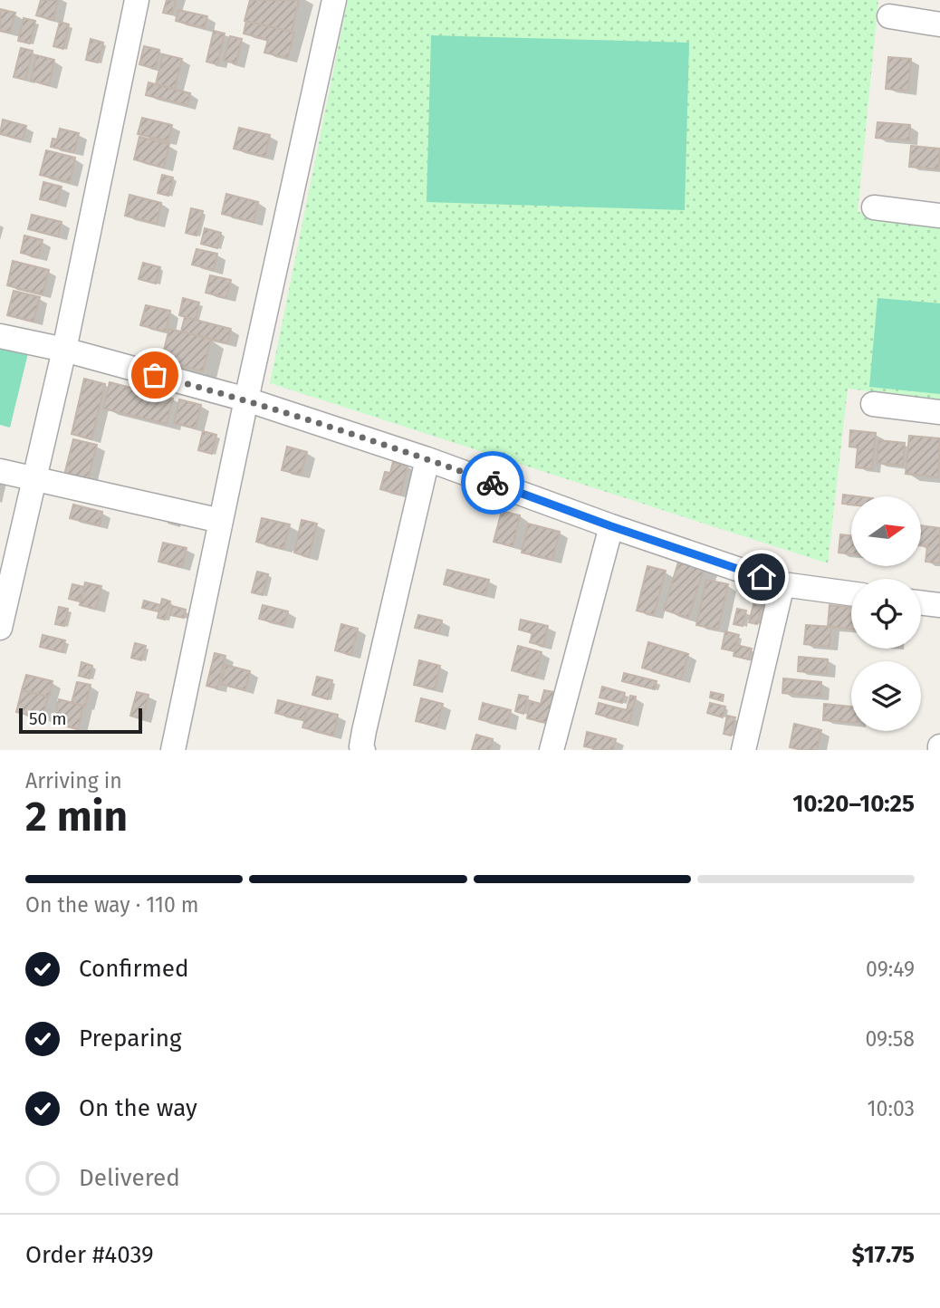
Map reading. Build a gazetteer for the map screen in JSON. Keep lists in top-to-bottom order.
{
  "scale_bar": "50 m",
  "north": "right",
  "page": {
    "scale": "50 m",
    "heading": ["2 min", "Arriving in", "10:20–10:25"],
    "panel": ["Order #4039", "$17.75"],
    "bar": "On the way · 110 m",
    "list": [
      ["Confirmed", "09:49"],
      ["Preparing", "09:58"],
      ["On the way", "10:03"],
      "Delivered"
    ]
  }
}
